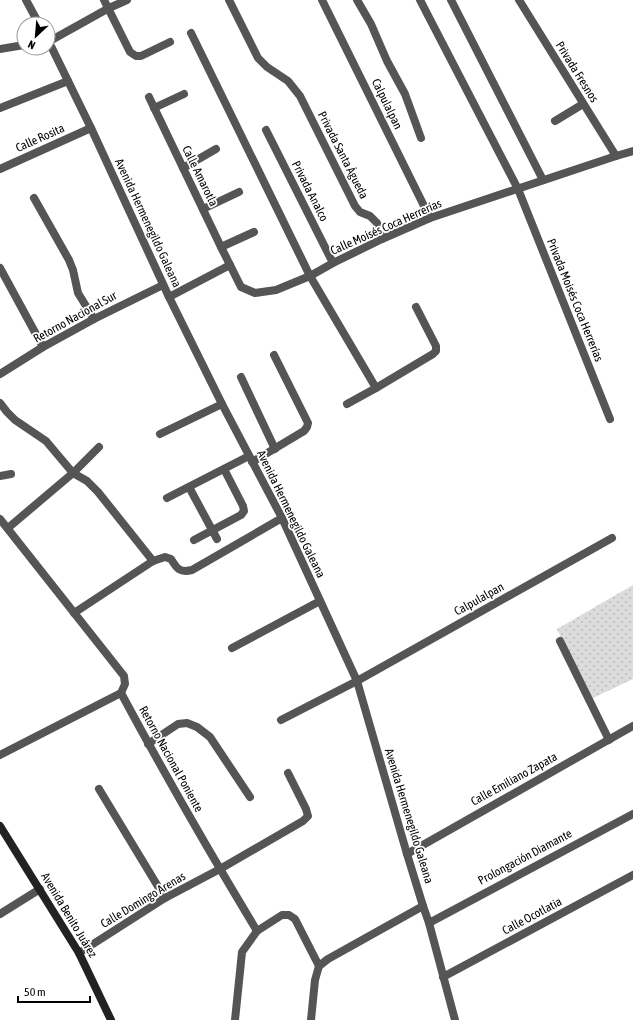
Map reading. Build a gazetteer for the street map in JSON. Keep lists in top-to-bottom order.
{
  "streets": {
    "main road": ["Avenida Benito Juárez"],
    "street": [
      "Privada Fresnos",
      "Calpulalpan",
      "Calle Rosita",
      "Privada Santa Águeda",
      "Calle Amarotla",
      "Privada Analco",
      "Avenida Hermenegildo Galeana",
      "Calle Moisés Coca Herrerías",
      "Privada Moisés Coca Herrerías",
      "Retorno Nacional Sur",
      "Retorno Nacional Poniente",
      "Calle Emiliano Zapata",
      "Prolongación Diamante",
      "Calle Domingo Arenas",
      "Calle Ocotlatia"
    ]
  },
  "crossings": [
    ["Privada Fresnos", "Calle Moisés Coca Herrerías"],
    ["Calpulalpan", "Avenida Hermenegildo Galeana"],
    ["Calpulalpan", "Calle Moisés Coca Herrerías"],
    ["Calle Rosita", "Avenida Hermenegildo Galeana"],
    ["Privada Santa Águeda", "Calle Moisés Coca Herrerías"],
    ["Calle Amarotla", "Calle Moisés Coca Herrerías"],
    ["Privada Analco", "Calle Moisés Coca Herrerías"],
    ["Avenida Hermenegildo Galeana", "Retorno Nacional Sur"],
    ["Avenida Hermenegildo Galeana", "Calle Emiliano Zapata"],
    ["Avenida Hermenegildo Galeana", "Prolongación Diamante"],
    ["Avenida Hermenegildo Galeana", "Calle Ocotlatia"],
    ["Calle Moisés Coca Herrerías", "Privada Moisés Coca Herrerías"],
    ["Retorno Nacional Poniente", "Calle Domingo Arenas"],
    ["Calle Domingo Arenas", "Avenida Benito Juárez"]
  ],
  "scale_bar": "50 m",
  "north": "bottom left"
}
